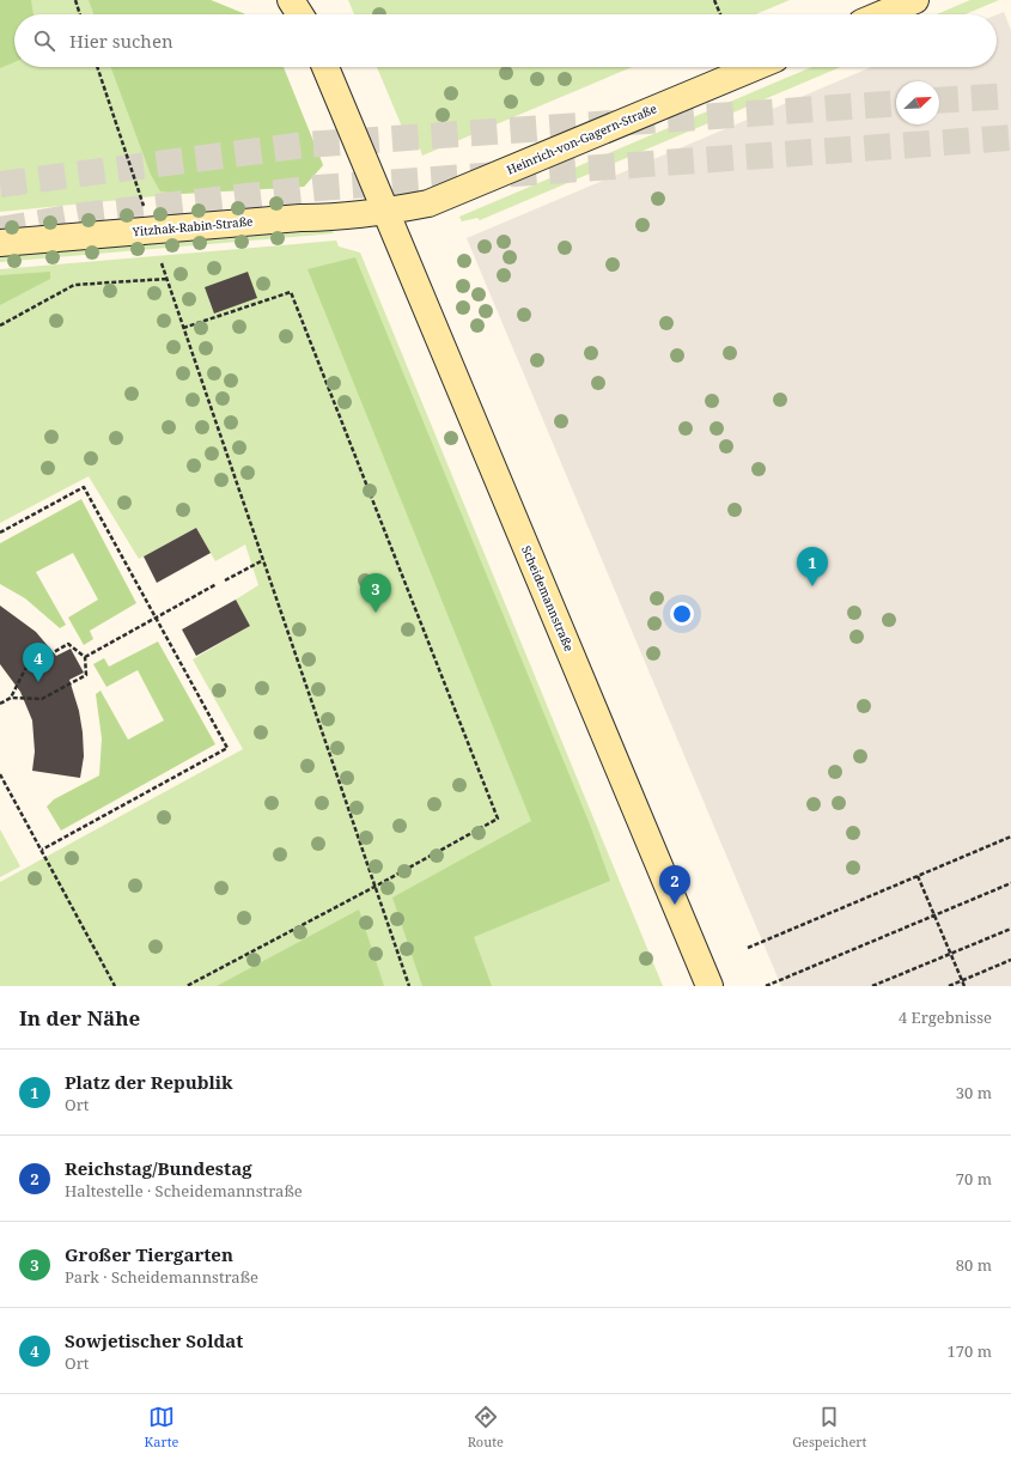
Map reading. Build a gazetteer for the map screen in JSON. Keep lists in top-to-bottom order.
{
  "streets": {
    "street": ["Heinrich-von-Gagern-Straße", "Yitzhak-Rabin-Straße", "Scheidemannstraße"]
  },
  "crossings": [
    ["Heinrich-von-Gagern-Straße", "Yitzhak-Rabin-Straße"],
    ["Heinrich-von-Gagern-Straße", "Scheidemannstraße"],
    ["Yitzhak-Rabin-Straße", "Scheidemannstraße"]
  ],
  "north": "top right",
  "page": {
    "search": "Hier suchen",
    "pins": [
      "1",
      "3",
      "4",
      "2"
    ],
    "heading": ["In der Nähe", "4 Ergebnisse"],
    "list": [
      {
        "mark": "1",
        "name": "Platz der Republik",
        "note": "Ort",
        "value": "30 m"
      },
      {
        "mark": "2",
        "name": "Reichstag/Bundestag",
        "note": "Haltestelle · Scheidemannstraße",
        "value": "70 m"
      },
      {
        "mark": "3",
        "name": "Großer Tiergarten",
        "note": "Park · Scheidemannstraße",
        "value": "80 m"
      },
      {
        "mark": "4",
        "name": "Sowjetischer Soldat",
        "note": "Ort",
        "value": "170 m"
      }
    ],
    "nav": ["Karte", "Route", "Gespeichert"]
  }
}
